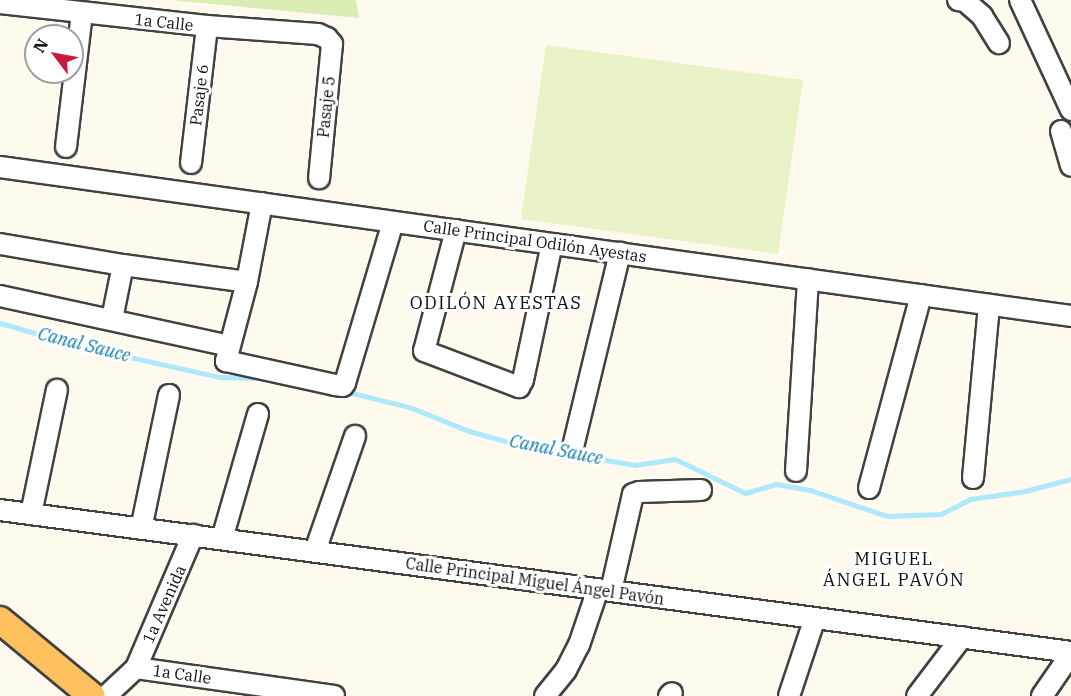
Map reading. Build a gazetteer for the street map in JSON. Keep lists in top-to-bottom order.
{
  "streets": {
    "street": [
      "1a Calle",
      "Pasaje 6",
      "Pasaje 5",
      "Calle Principal Odilón Ayestas",
      "Calle Principal Miguel Ángel Pavón",
      "1a Avenida"
    ]
  },
  "crossings": [
    ["1a Calle", "Pasaje 6"],
    ["1a Calle", "Pasaje 5"],
    ["1a Calle", "1a Avenida"],
    ["Calle Principal Miguel Ángel Pavón", "1a Avenida"]
  ],
  "districts": ["ODILÓN AYESTAS", "MIGUEL ÁNGEL PAVÓN"],
  "water": ["Canal Sauce"],
  "north": "top left"
}
